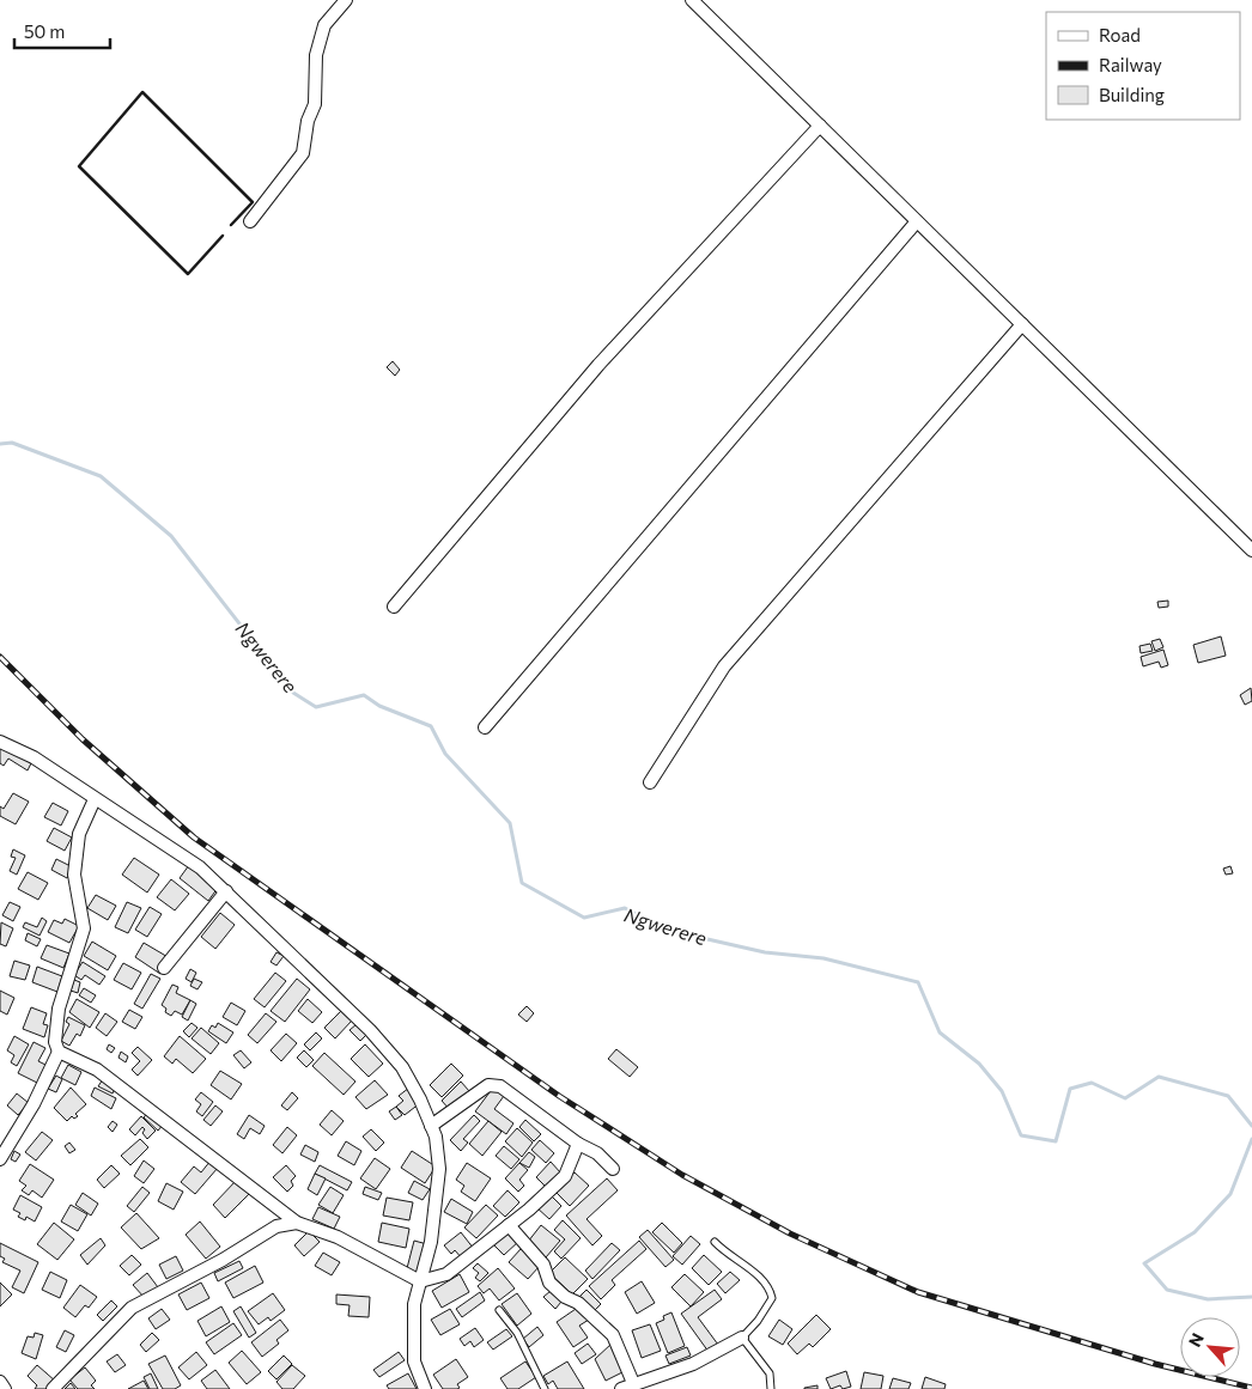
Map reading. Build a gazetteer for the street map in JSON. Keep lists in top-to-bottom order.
{
  "water": ["Ngwerere"],
  "legend": ["Road", "Railway", "Building"],
  "scale_bar": "50 m",
  "north": "top left"
}
